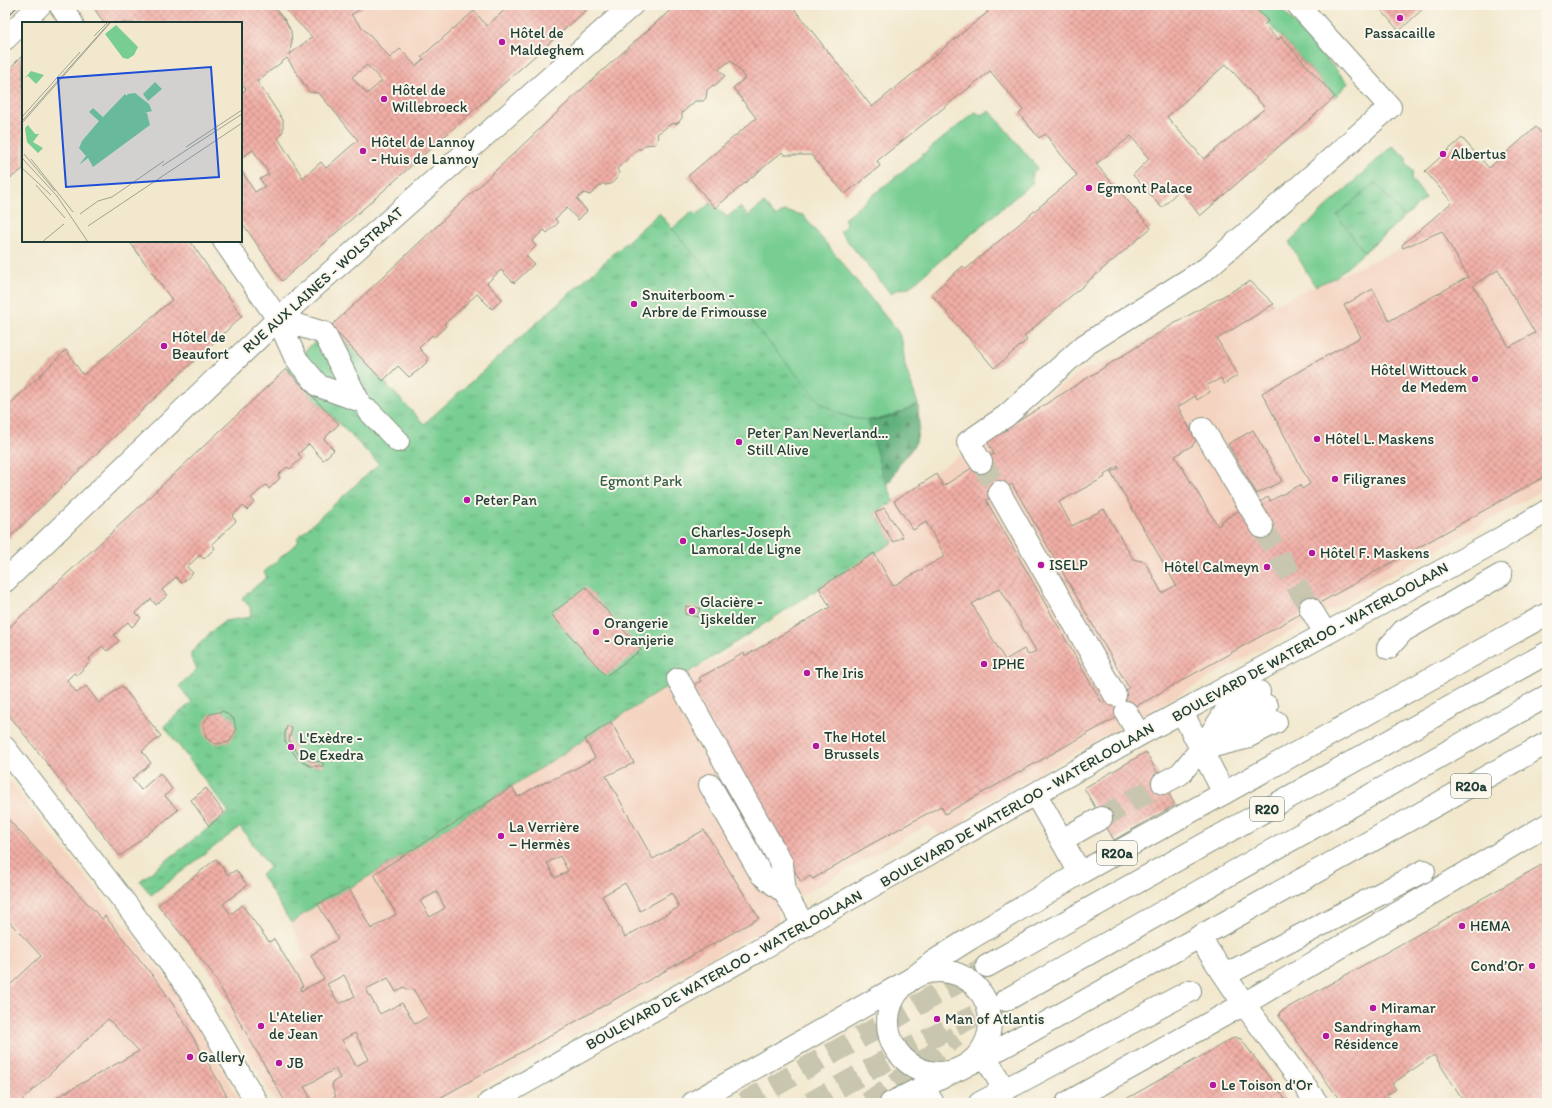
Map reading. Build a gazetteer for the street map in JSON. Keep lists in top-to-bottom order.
{
  "streets": {
    "main road": [
      "RUE AUX LAINES - WOLSTRAAT",
      "BOULEVARD DE WATERLOO - WATERLOOLAAN",
      "R20a",
      "R20"
    ]
  },
  "parks": ["Egmont Park"],
  "places": [
    "Passacaille",
    "Hôtel de Maldeghem",
    "Hôtel de Willebroeck",
    "Hôtel de Lannoy - Huis de Lannoy",
    "Albertus",
    "Egmont Palace",
    "Snuiterboom - Arbre de Frimousse",
    "Hôtel de Beaufort",
    "Hôtel Wittouck de Medem",
    "Hôtel L. Maskens",
    "Peter Pan Neverland… Still Alive",
    "Filigranes",
    "Peter Pan",
    "Charles-Joseph Lamoral de Ligne",
    "Hôtel F. Maskens",
    "ISELP",
    "Hôtel Calmeyn",
    "Glacière - Ijskelder",
    "Orangerie - Oranjerie",
    "IPHE",
    "The Iris",
    "The Hotel Brussels",
    "L'Exèdre - De Exedra",
    "La Verrière – Hermès",
    "HEMA",
    "Cond’Or",
    "Miramar",
    "Man of Atlantis",
    "L'Atelier de Jean",
    "Sandringham Résidence",
    "Gallery",
    "JB",
    "Le Toison d'Or"
  ]
}
